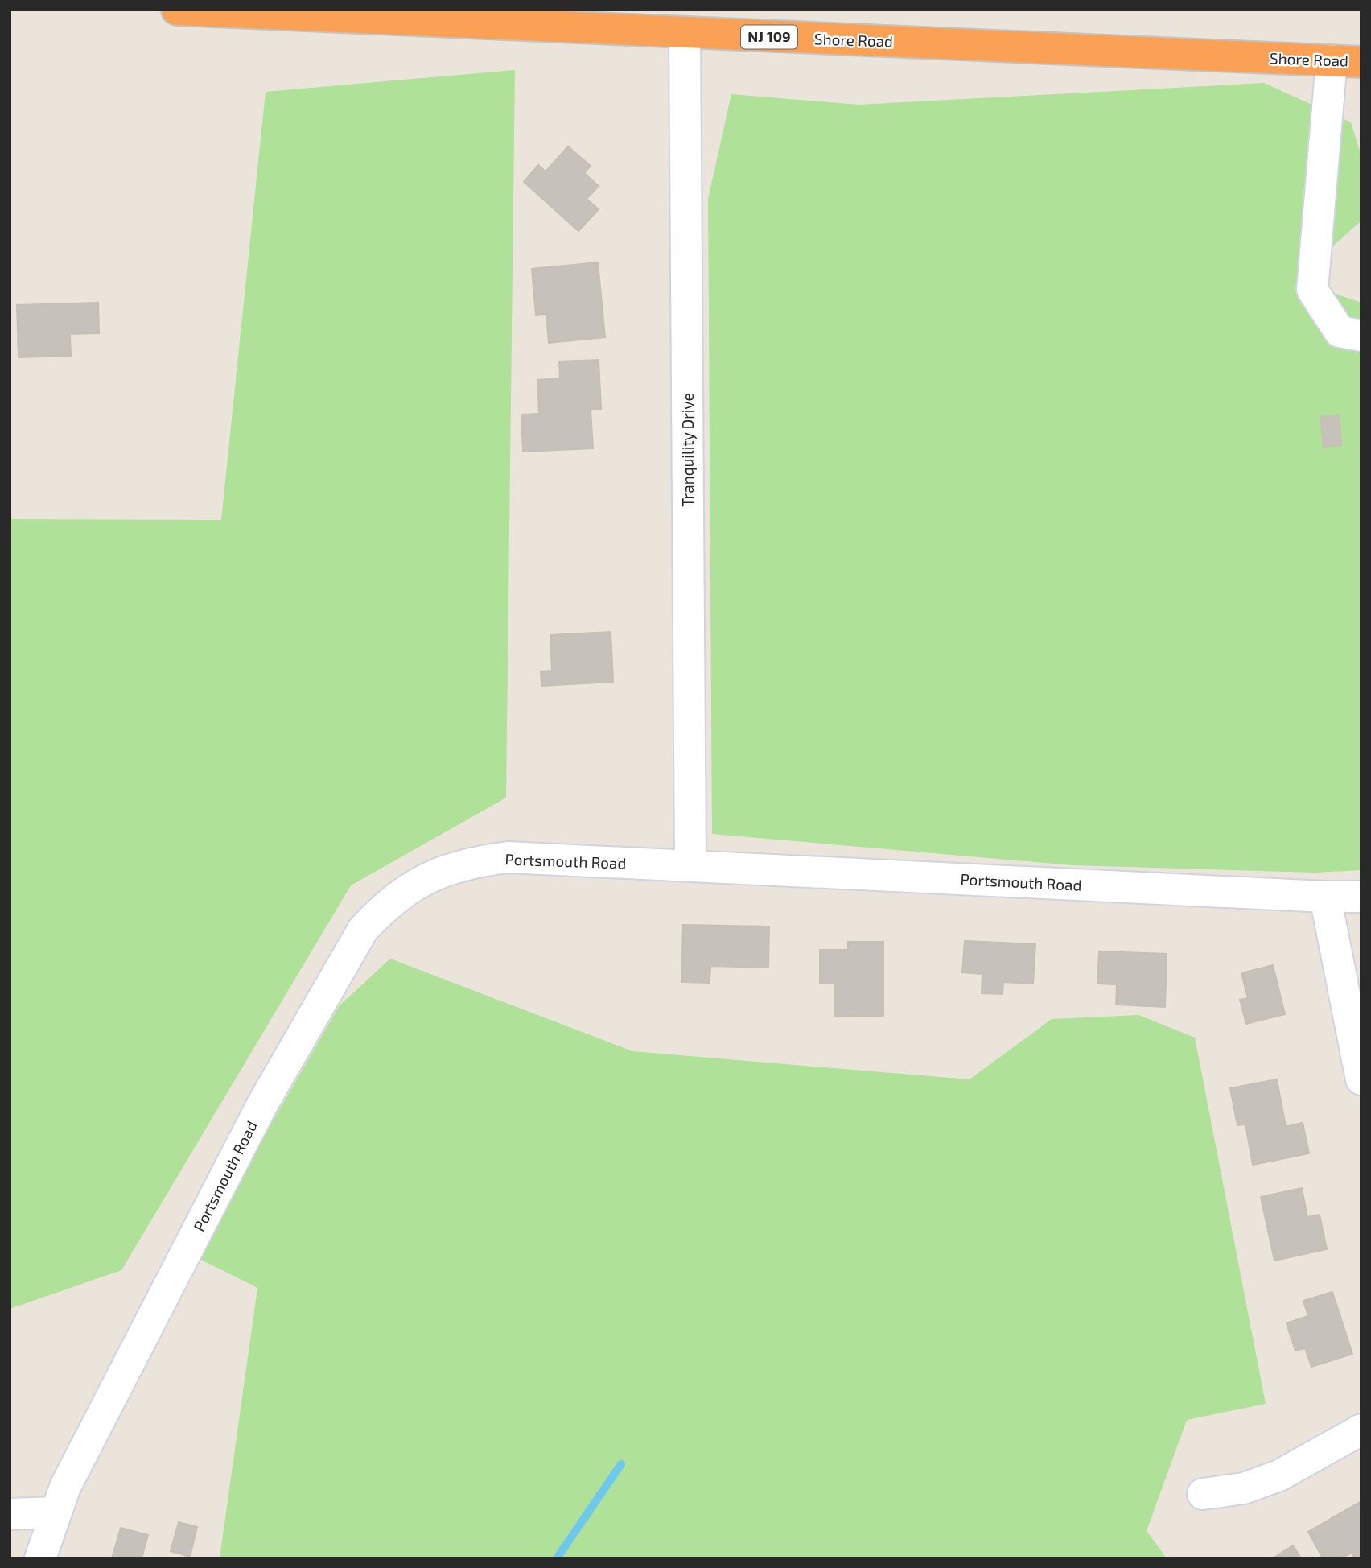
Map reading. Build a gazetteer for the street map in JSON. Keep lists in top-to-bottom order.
{
  "streets": {
    "highway": ["NJ 109", "Shore Road"],
    "street": ["Tranquility Drive", "Portsmouth Road"]
  },
  "crossings": [
    ["Shore Road", "Tranquility Drive"],
    ["Tranquility Drive", "Portsmouth Road"]
  ]
}
